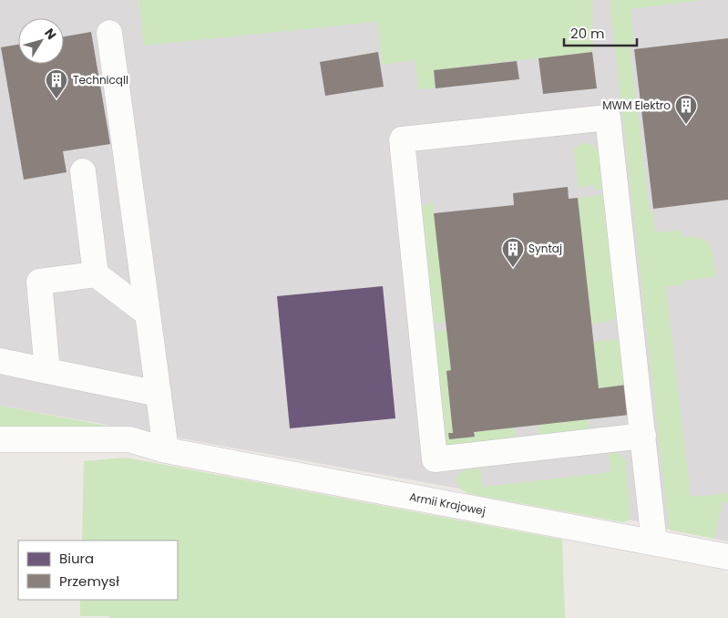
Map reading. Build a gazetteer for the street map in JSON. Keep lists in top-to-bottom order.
{
  "streets": {
    "street": ["Armii Krajowej"]
  },
  "places": {
    "building": ["Technicqll", "MWM Elektro", "Syntaj"]
  },
  "legend": ["Biura", "Przemysł"],
  "scale_bar": "20 m",
  "north": "top right"
}
